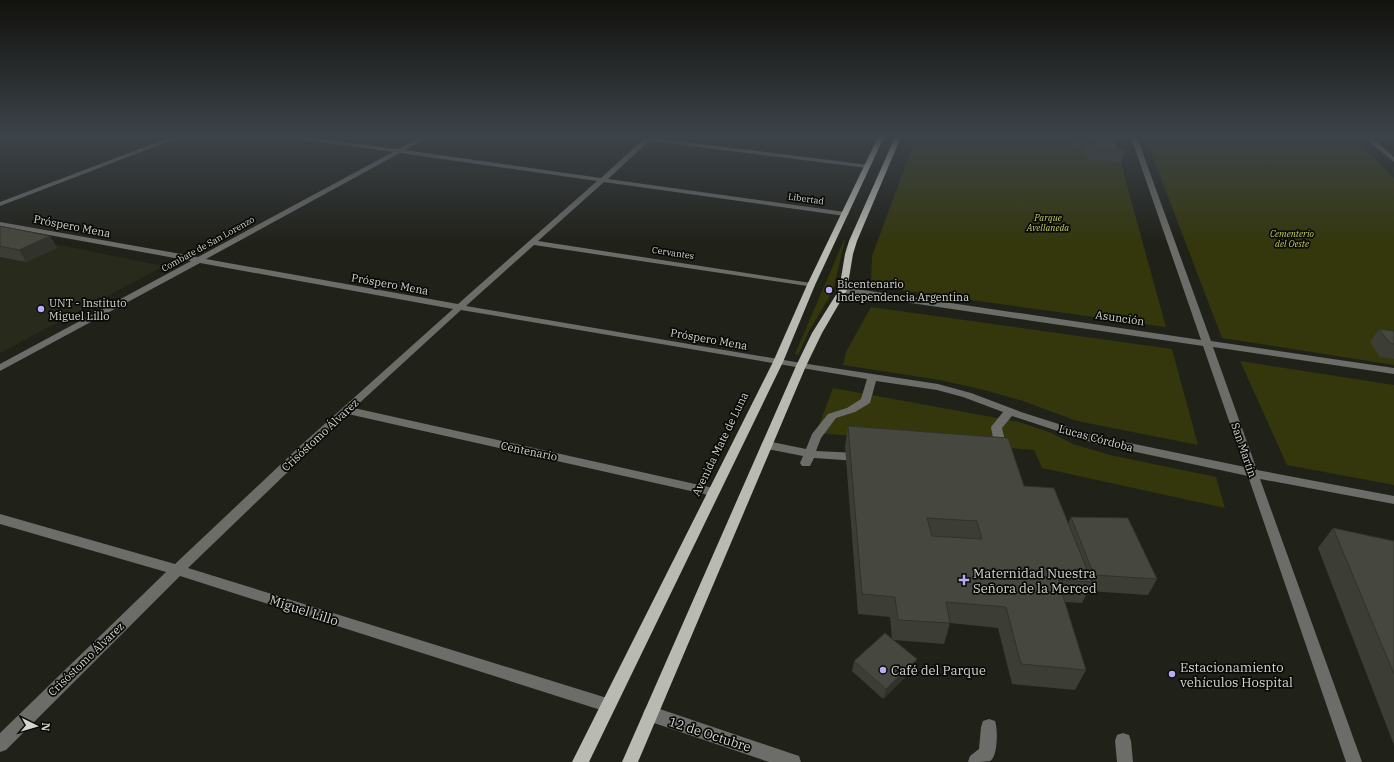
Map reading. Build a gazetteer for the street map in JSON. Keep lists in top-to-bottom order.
{
  "streets": {
    "main road": ["Avenida Mate de Luna"],
    "street": [
      "Libertad",
      "Próspero Mena",
      "Combate de San Lorenzo",
      "Cervantes",
      "Asunción",
      "Crisóstomo Álvarez",
      "Lucas Córdoba",
      "San Martín",
      "Centenario",
      "Miguel Lillo",
      "12 de Octubre"
    ]
  },
  "crossings": [
    ["Libertad", "Crisóstomo Álvarez"],
    ["Libertad", "Avenida Mate de Luna"],
    ["Próspero Mena", "Combate de San Lorenzo"],
    ["Próspero Mena", "Crisóstomo Álvarez"],
    ["Próspero Mena", "Lucas Córdoba"],
    ["Próspero Mena", "Avenida Mate de Luna"],
    ["Cervantes", "Crisóstomo Álvarez"],
    ["Cervantes", "Avenida Mate de Luna"],
    ["Asunción", "San Martín"],
    ["Crisóstomo Álvarez", "Centenario"],
    ["Crisóstomo Álvarez", "Miguel Lillo"],
    ["Lucas Córdoba", "San Martín"],
    ["Avenida Mate de Luna", "Centenario"],
    ["Avenida Mate de Luna", "Miguel Lillo"]
  ],
  "parks": ["Parque Avellaneda", "Cementerio del Oeste"],
  "places": {
    "other": [
      "Bicentenario Independencia Argentina",
      "UNT - Instituto Miguel Lillo",
      "Café del Parque",
      "Estacionamiento vehículos Hospital"
    ],
    "health": ["Maternidad Nuestra Señora de la Merced"]
  },
  "north": "right"
}
